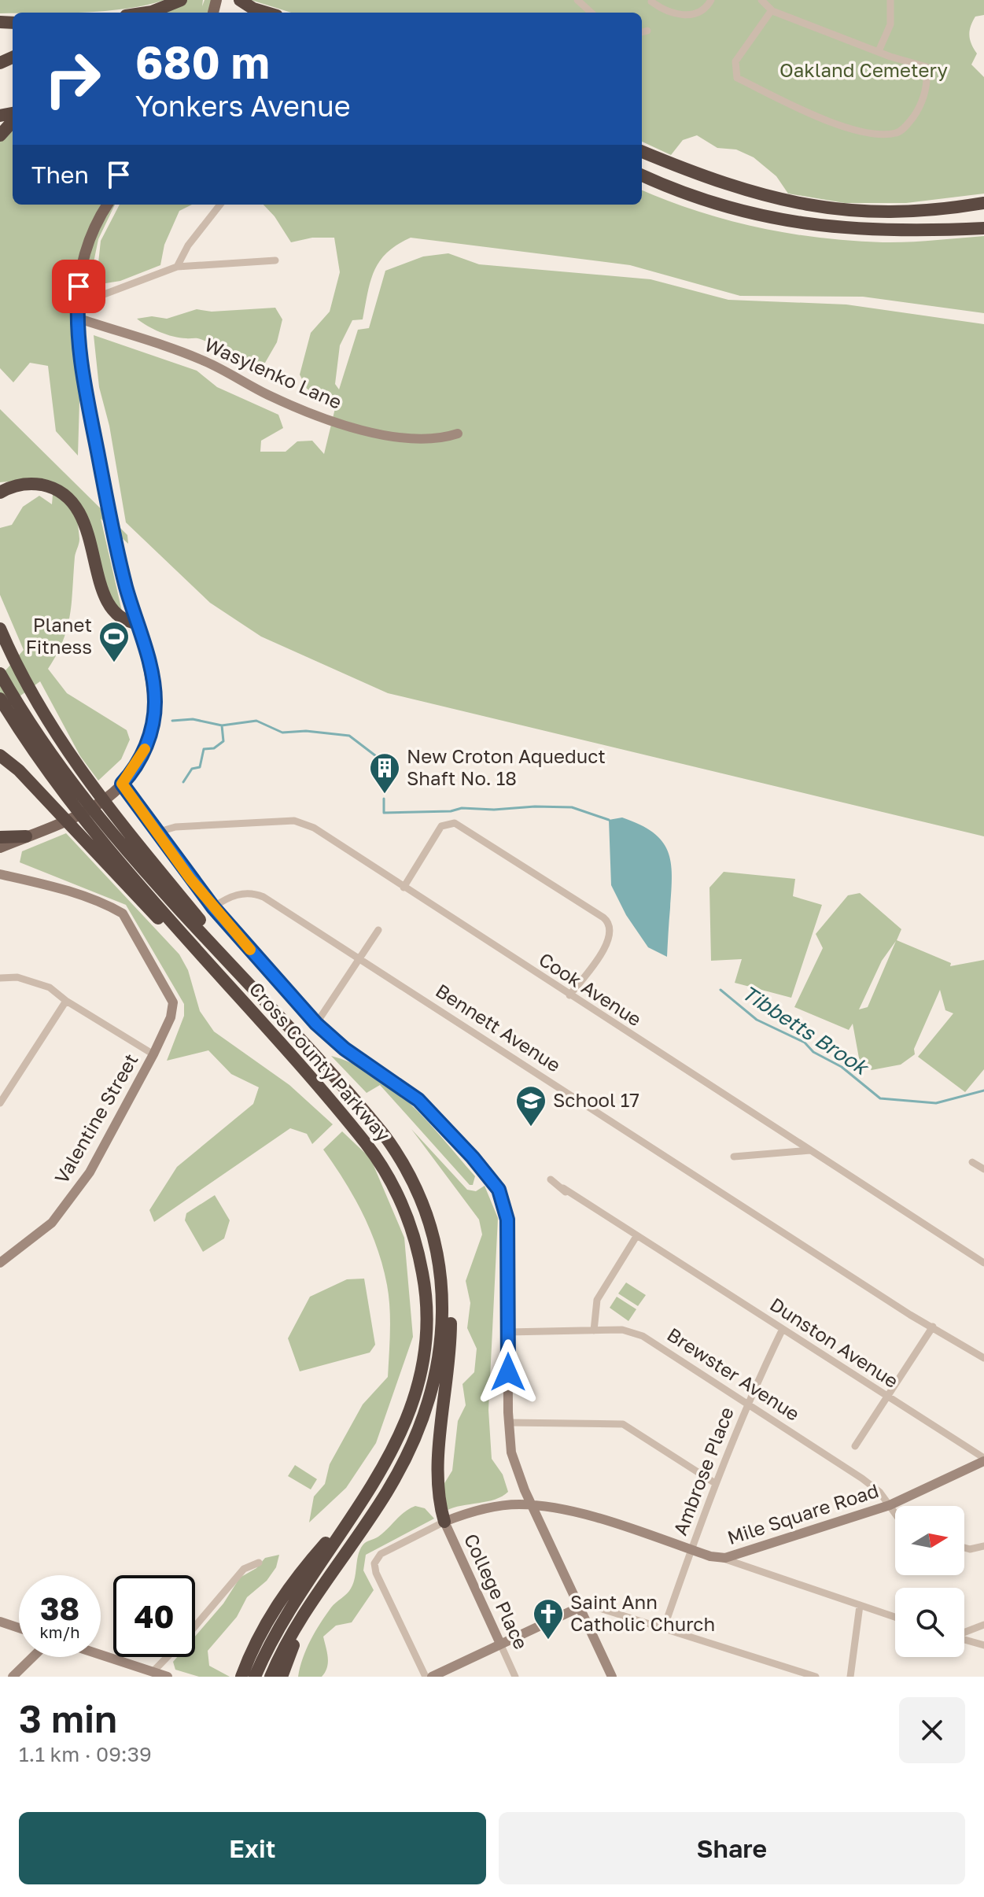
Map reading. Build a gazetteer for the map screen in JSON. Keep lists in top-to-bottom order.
{
  "streets": {
    "highway": ["Cross County Parkway"],
    "street": [
      "Wasylenko Lane",
      "Cook Avenue",
      "Bennett Avenue",
      "Valentine Street",
      "Dunston Avenue",
      "Brewster Avenue",
      "Ambrose Place",
      "Mile Square Road",
      "College Place"
    ]
  },
  "crossings": [
    ["Dunston Avenue", "Ambrose Place"],
    ["Dunston Avenue", "Mile Square Road"],
    ["Brewster Avenue", "Ambrose Place"],
    ["Brewster Avenue", "Mile Square Road"],
    ["Ambrose Place", "Mile Square Road"],
    ["Mile Square Road", "College Place"]
  ],
  "water": ["Tibbetts Brook"],
  "parks": ["Oakland Cemetery"],
  "places": {
    "sports": ["Planet Fitness"],
    "building": ["New Croton Aqueduct Shaft No. 18"],
    "school or university": ["School 17"],
    "church": ["Saint Ann Catholic Church"]
  },
  "north": "right",
  "page": {
    "turn": ["680 m", "Yonkers Avenue"],
    "then": "Then",
    "speed": "38 km/h",
    "limit": "40",
    "heading": ["3 min", "1.1 km · 09:39"],
    "buttons": ["Exit", "Share"]
  }
}
